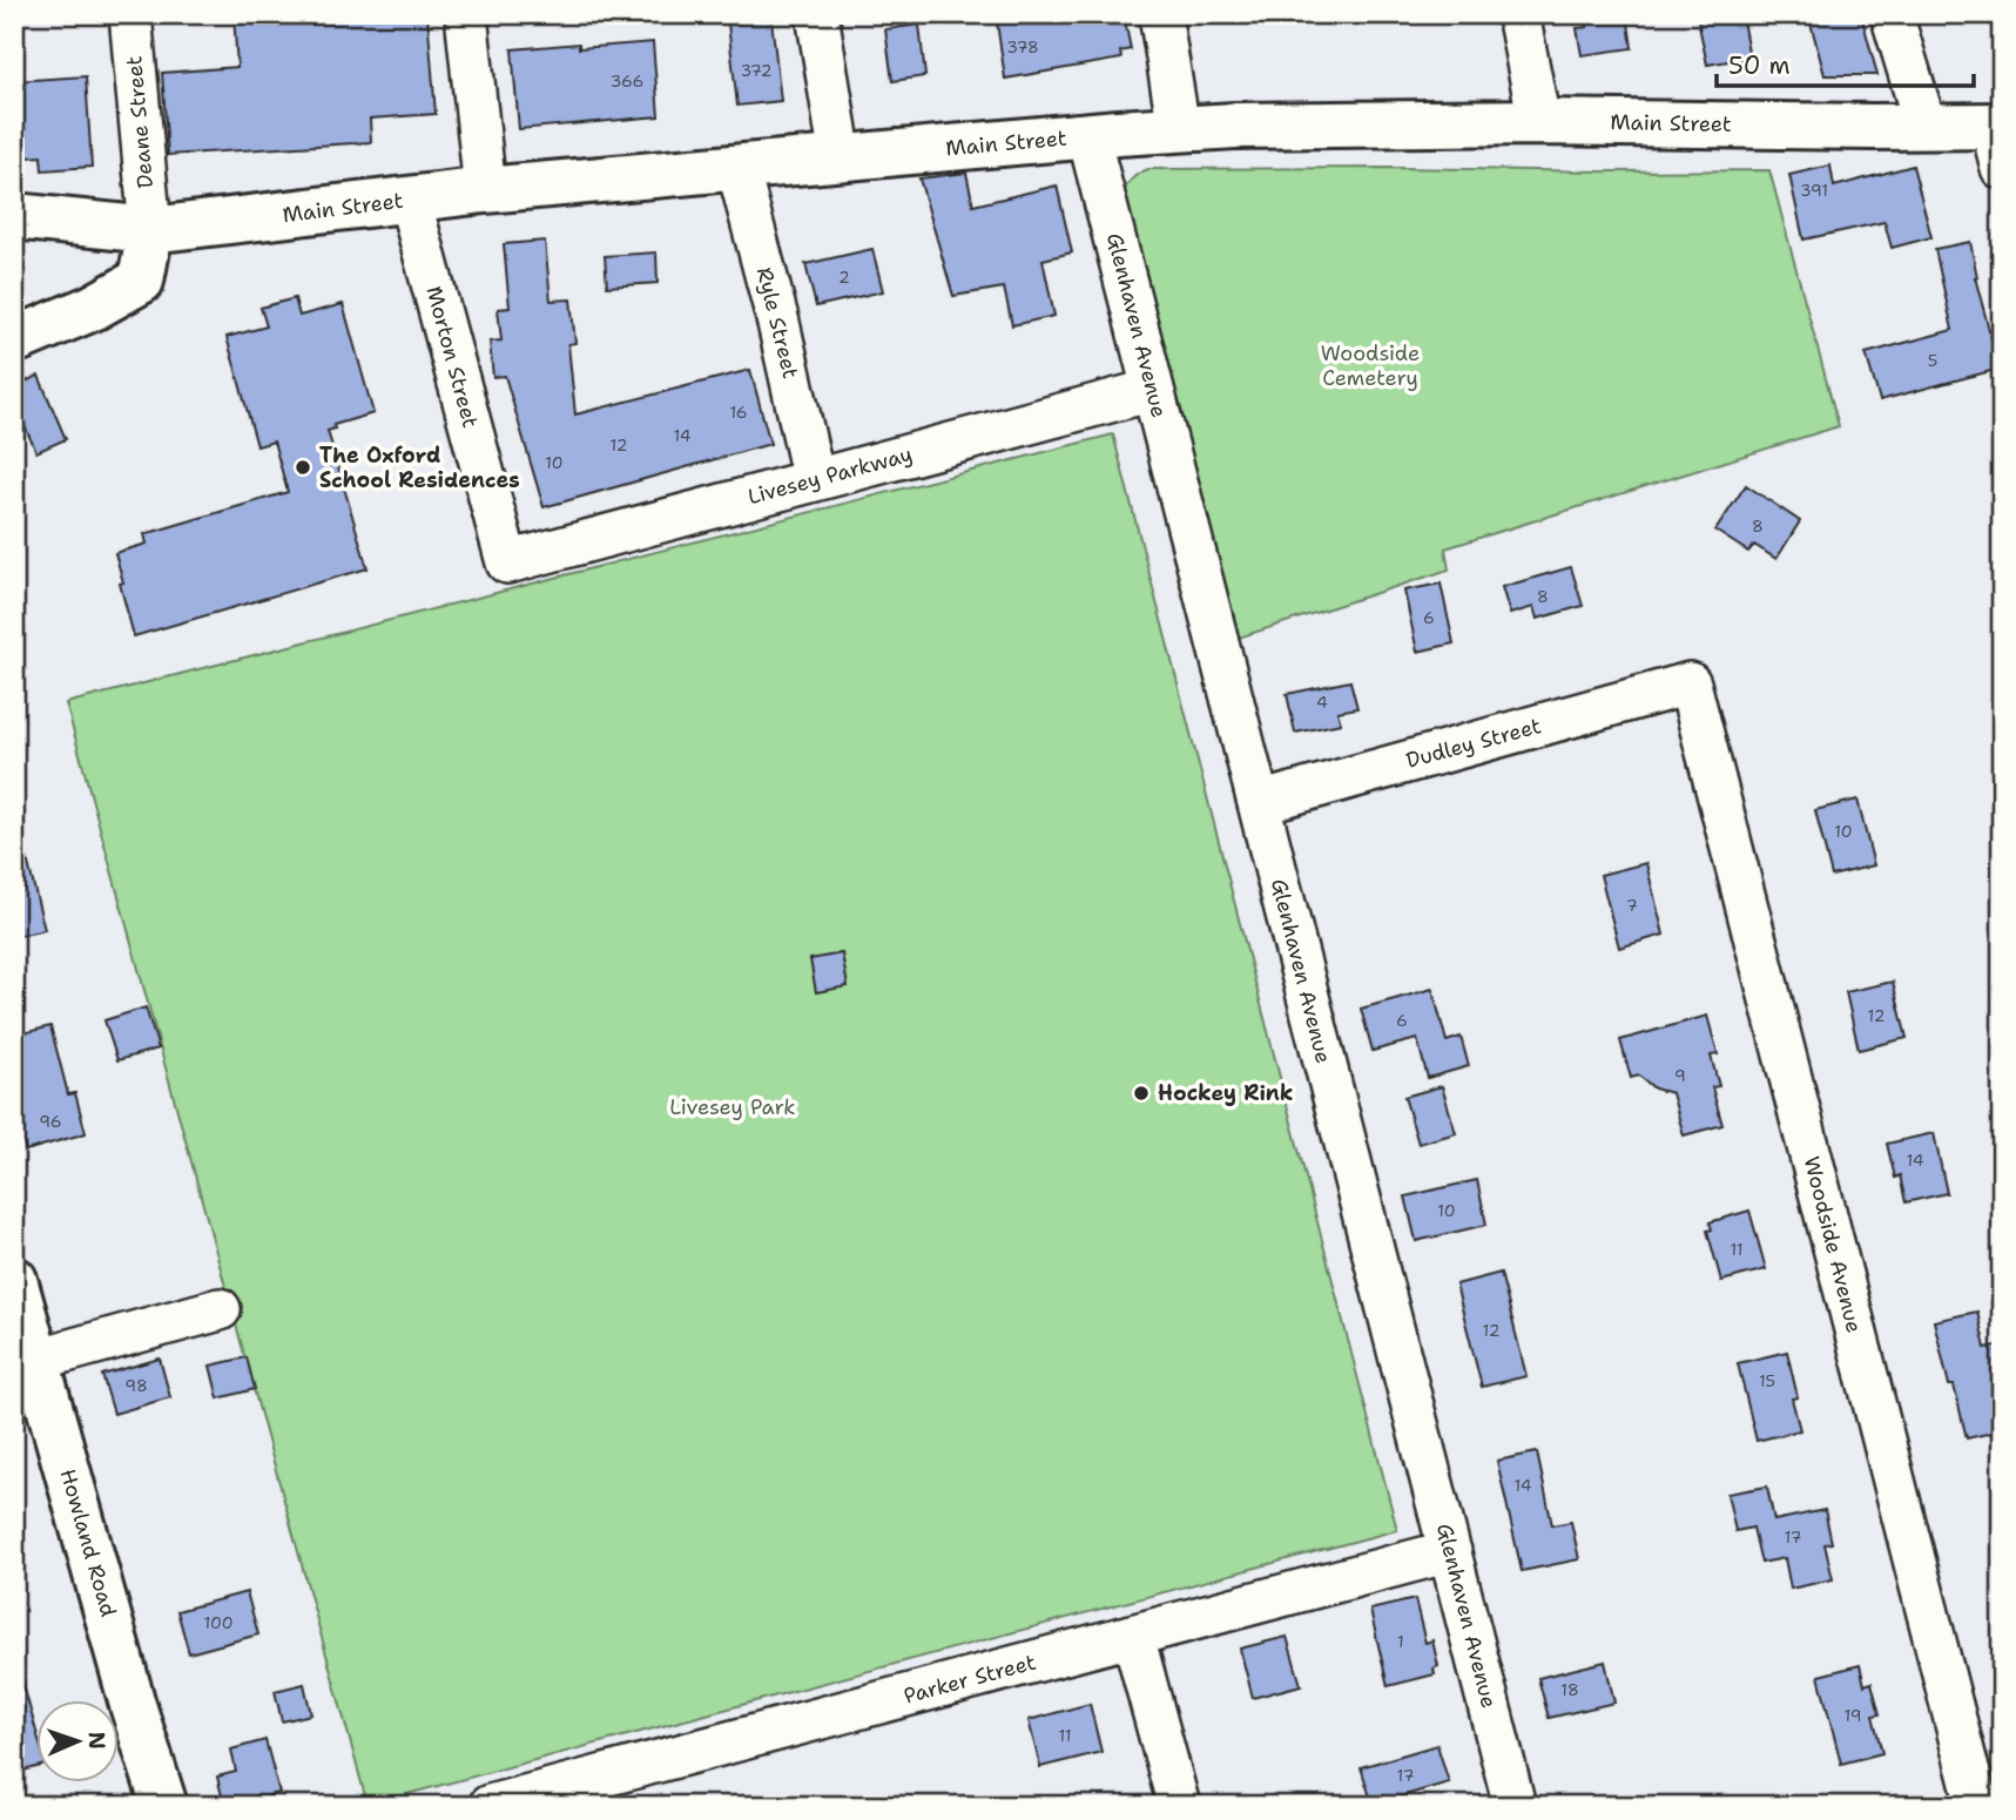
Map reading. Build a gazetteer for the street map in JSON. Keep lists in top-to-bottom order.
{
  "streets": {
    "main road": ["Main Street", "Howland Road"],
    "street": [
      "Deane Street",
      "Ryle Street",
      "Glenhaven Avenue",
      "Morton Street",
      "Livesey Parkway",
      "Dudley Street",
      "Woodside Avenue",
      "Parker Street"
    ]
  },
  "crossings": [
    ["Deane Street", "Main Street"],
    ["Main Street", "Ryle Street"],
    ["Main Street", "Glenhaven Avenue"],
    ["Main Street", "Morton Street"],
    ["Ryle Street", "Livesey Parkway"],
    ["Glenhaven Avenue", "Livesey Parkway"],
    ["Glenhaven Avenue", "Dudley Street"],
    ["Glenhaven Avenue", "Parker Street"],
    ["Morton Street", "Livesey Parkway"],
    ["Dudley Street", "Woodside Avenue"]
  ],
  "parks": ["Woodside Cemetery", "Livesey Park"],
  "places": ["The Oxford School Residences", "Hockey Rink"],
  "house_numbers": [
    "378",
    "372",
    "366",
    "391",
    "2",
    "5",
    "16",
    "14",
    "12",
    "10",
    "8",
    "8",
    "6",
    "4",
    "10",
    "7",
    "12",
    "6",
    "9",
    "96",
    "14",
    "10",
    "11",
    "12",
    "15",
    "98",
    "14",
    "17",
    "100",
    "1",
    "18",
    "19",
    "11",
    "17"
  ],
  "scale_bar": "50 m",
  "north": "right"
}
